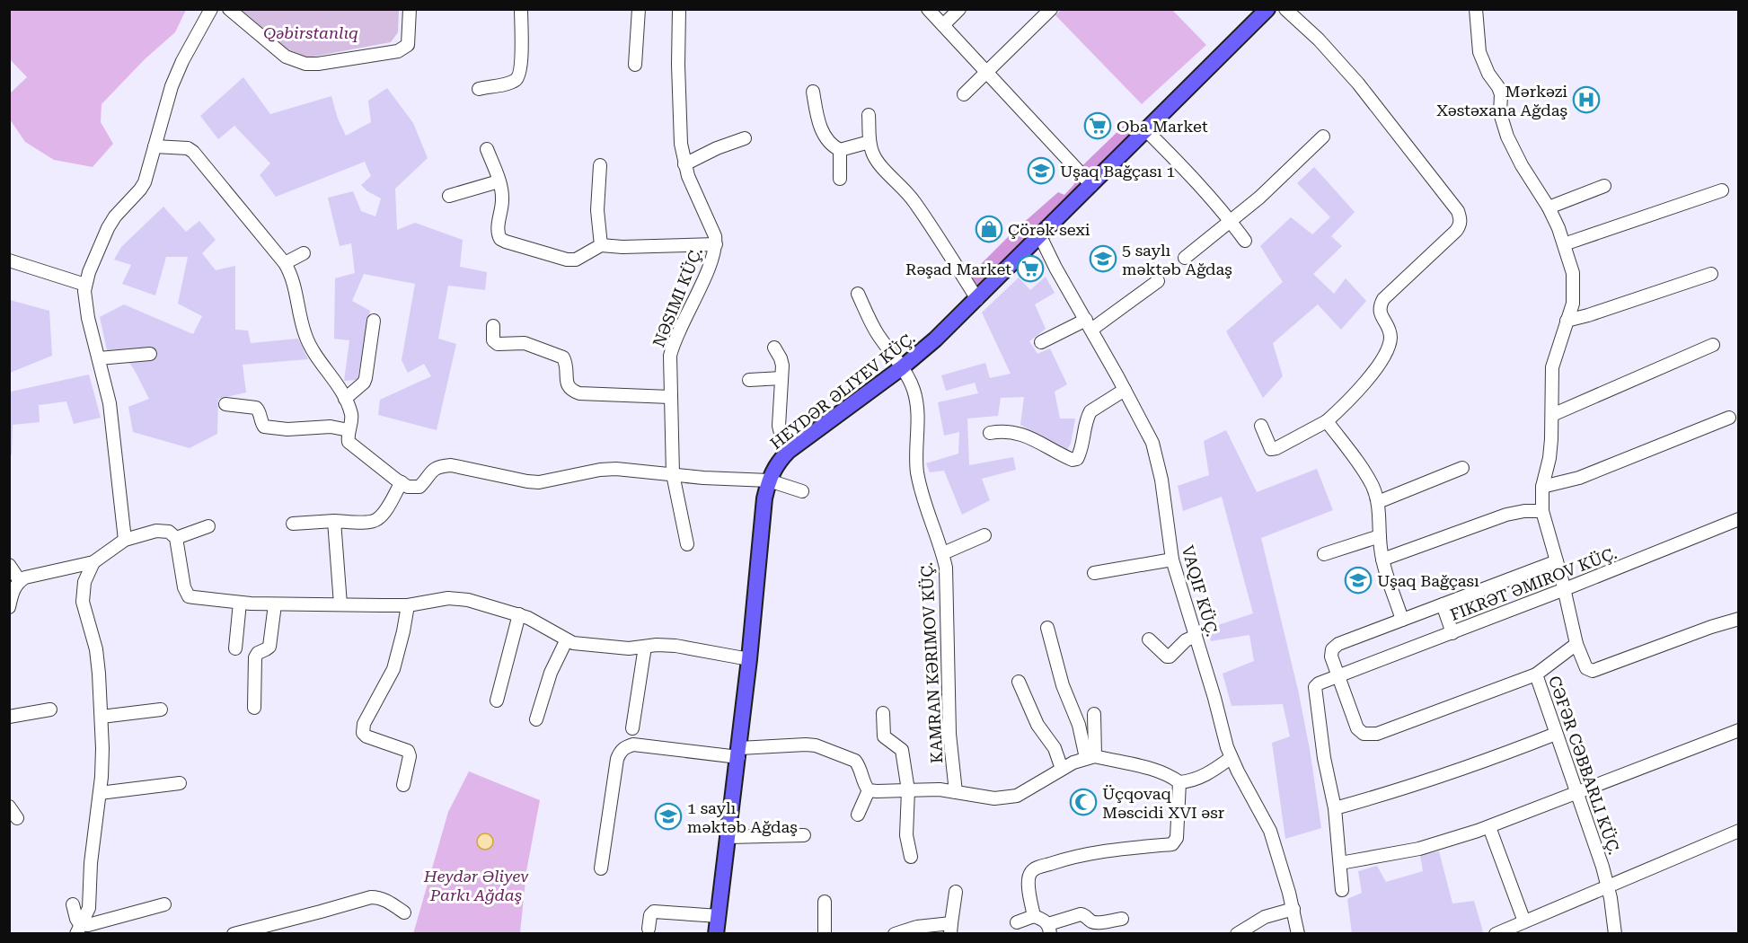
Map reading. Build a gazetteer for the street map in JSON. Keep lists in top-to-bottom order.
{
  "streets": {
    "main road": ["HEYDƏR ƏLIYEV KÜÇ."],
    "street": [
      "NƏSIMI KÜÇ.",
      "FIKRƏT ƏMIROV KÜÇ.",
      "VAQIF KÜÇ.",
      "KAMRAN KƏRIMOV KÜÇ."
    ]
  },
  "crossings": [
    ["HEYDƏR ƏLIYEV KÜÇ.", "VAQIF KÜÇ."],
    ["HEYDƏR ƏLIYEV KÜÇ.", "KAMRAN KƏRIMOV KÜÇ."]
  ],
  "parks": ["Qəbirstanlıq", "Heydər Əliyev Parkı Ağdaş"],
  "places": {
    "hospital": ["Mərkəzi Xəstəxana Ağdaş"],
    "supermarket": ["Oba Market", "Rəşad Market"],
    "school or university": [
      "Uşaq Bağçası 1",
      "5 saylı məktəb Ağdaş",
      "Uşaq Bağçası",
      "1 saylı məktəb Ağdaş"
    ],
    "shop": ["Çörək sexi"],
    "mosque": ["Üçqovaq Məscidi XVI əsr"]
  }
}
